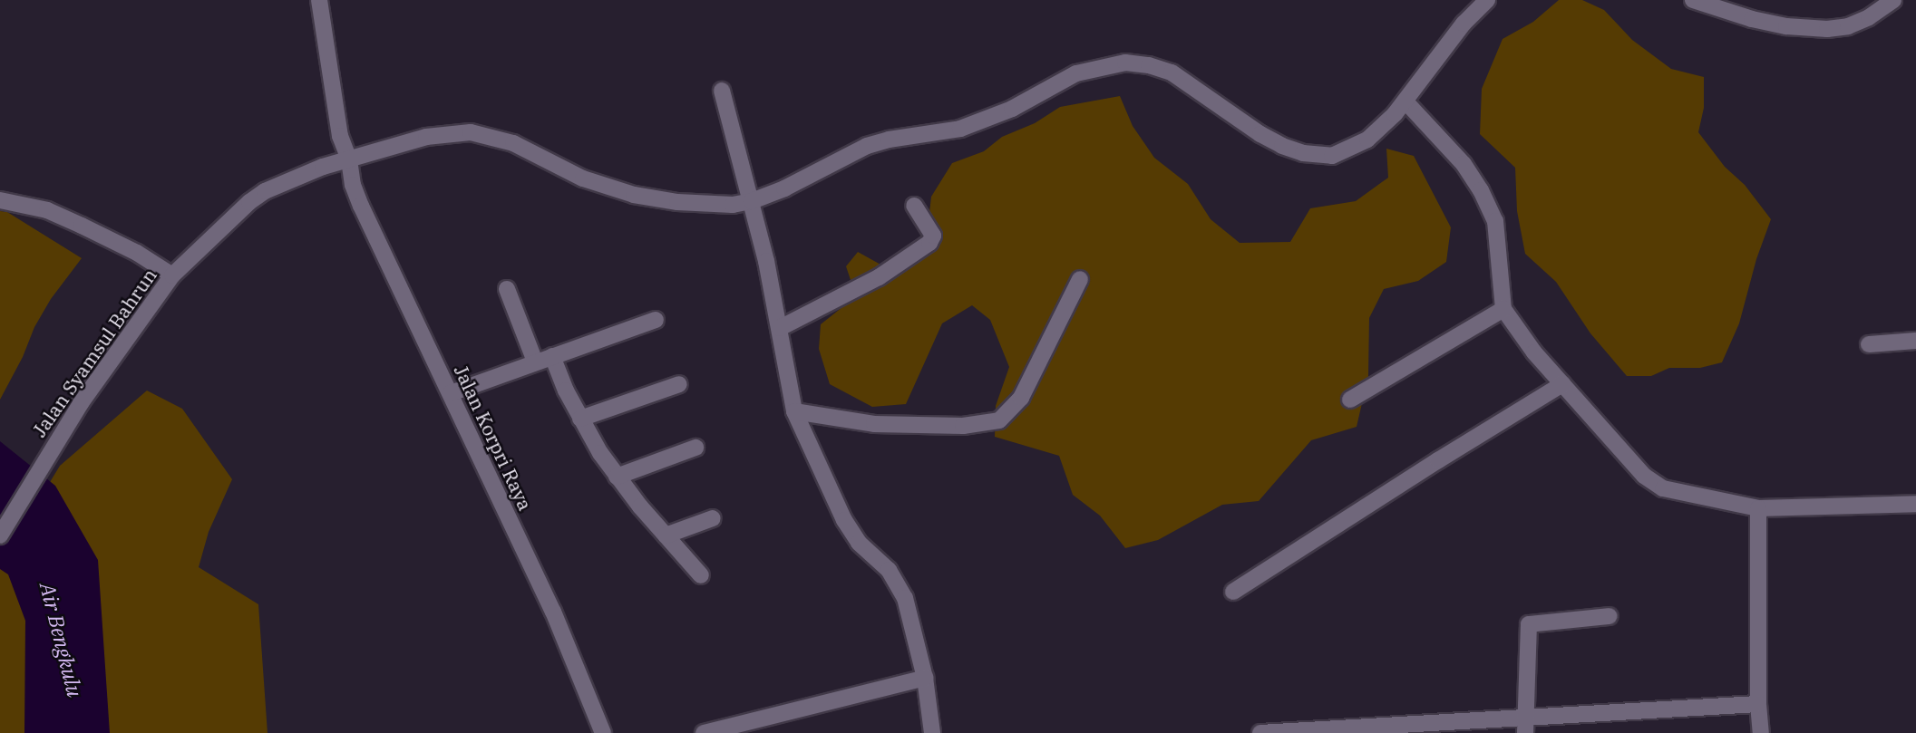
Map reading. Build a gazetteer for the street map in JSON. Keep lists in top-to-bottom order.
{
  "streets": {
    "street": ["Jalan Syamsul Bahrun", "Jalan Korpri Raya"]
  },
  "crossings": [
    ["Jalan Syamsul Bahrun", "Jalan Korpri Raya"]
  ],
  "water": ["Air Bengkulu"]
}
